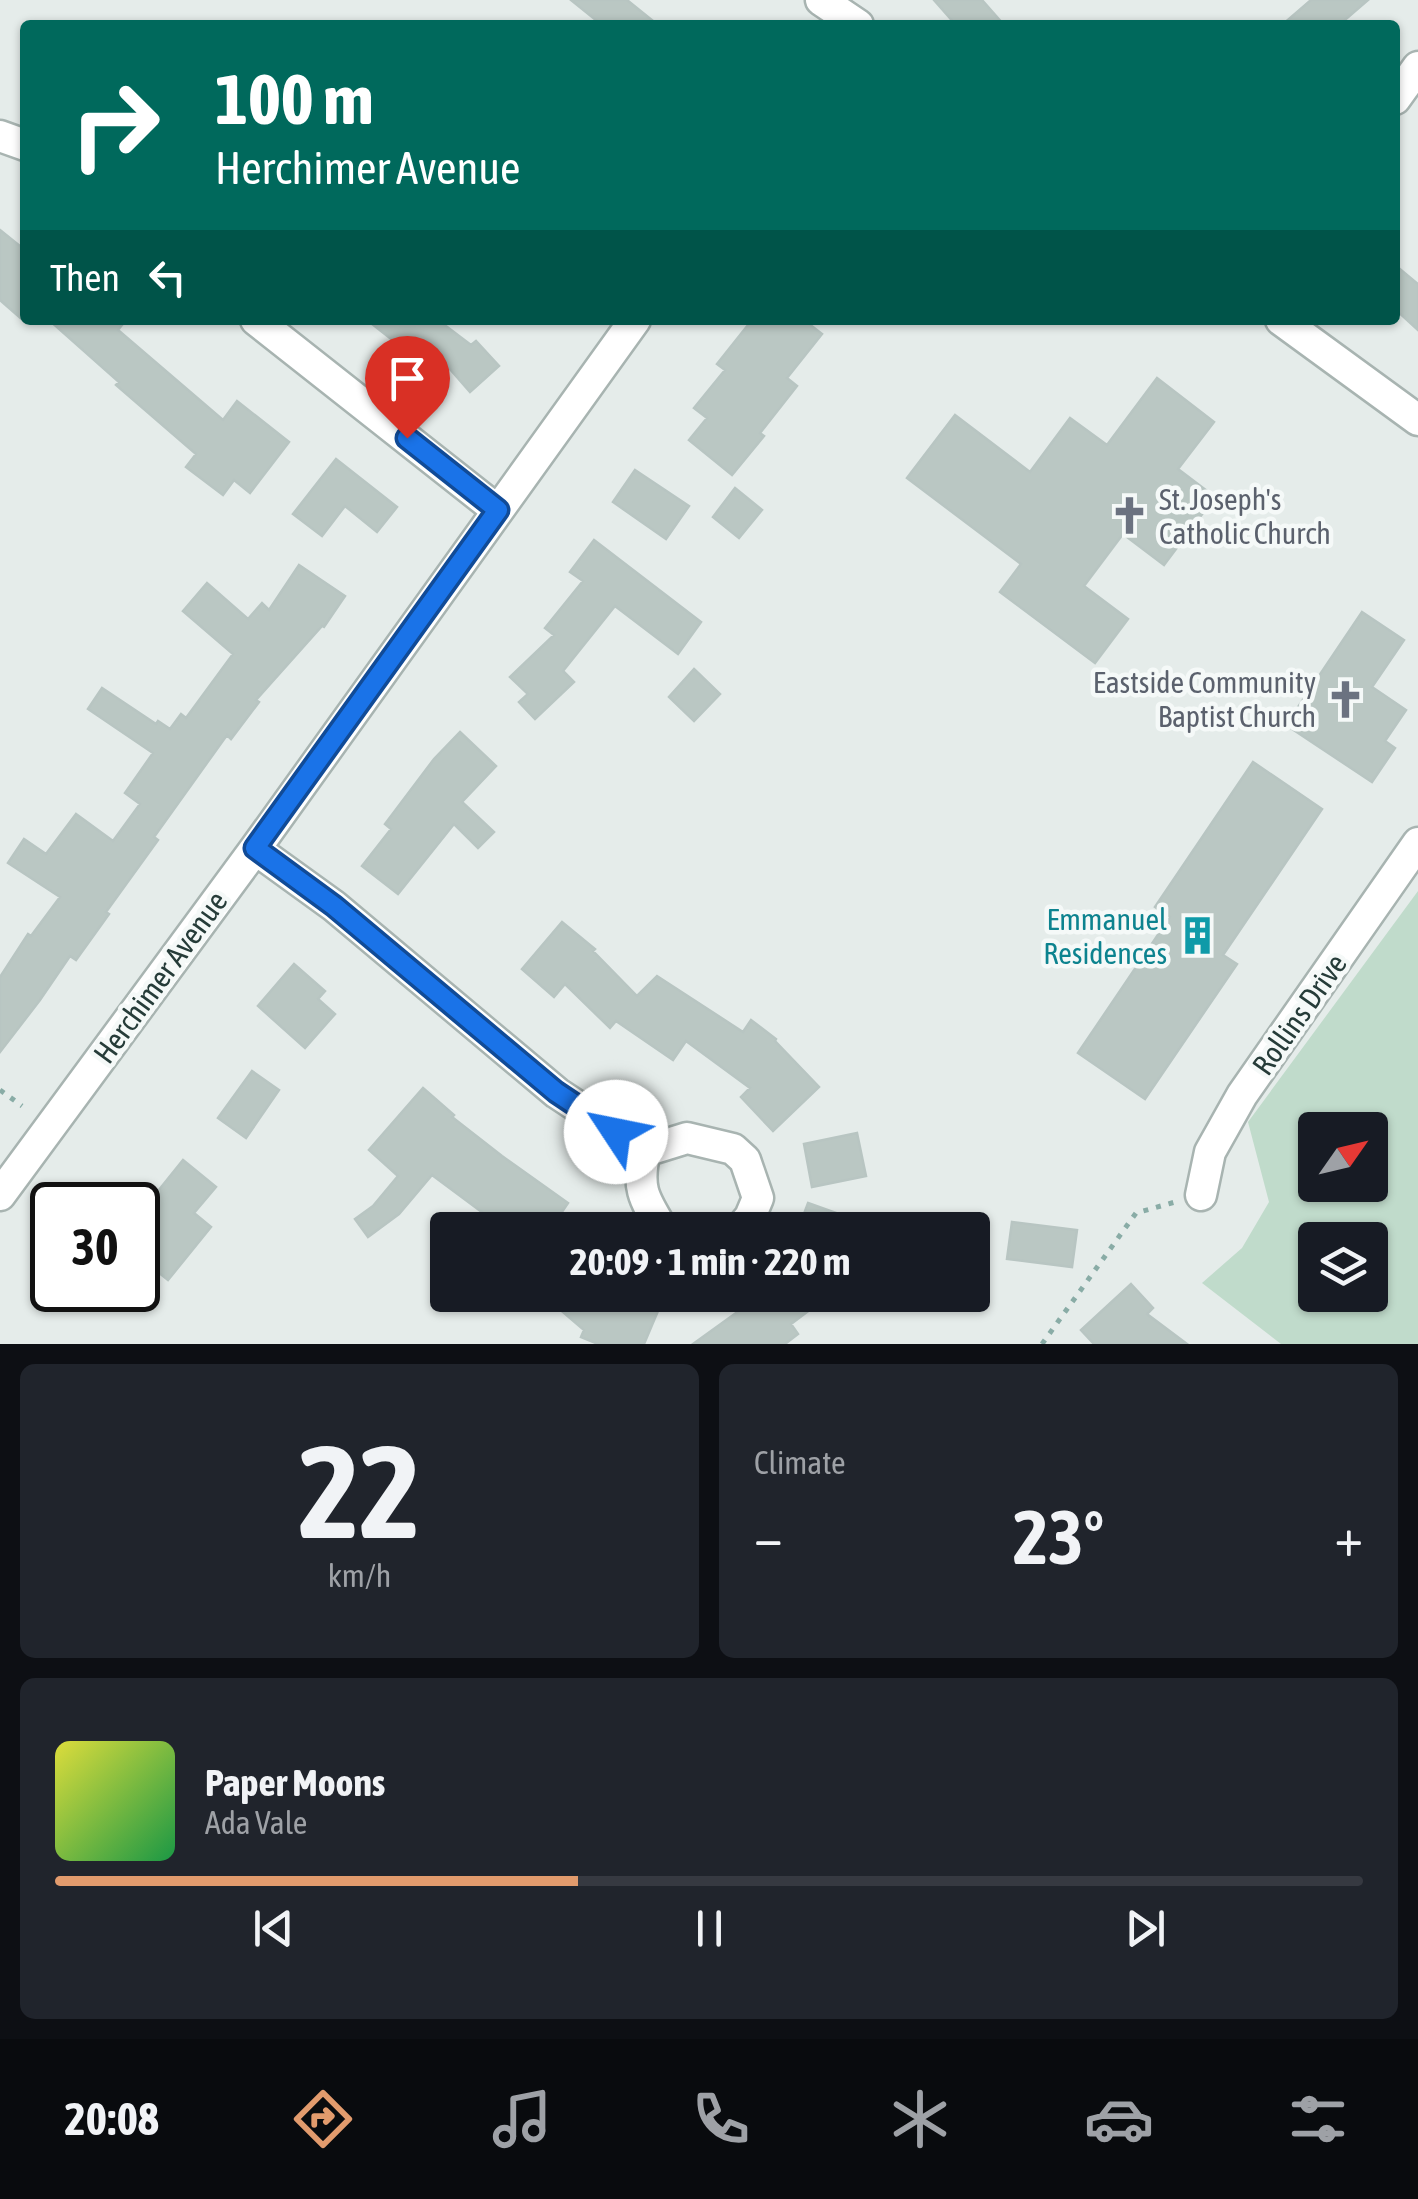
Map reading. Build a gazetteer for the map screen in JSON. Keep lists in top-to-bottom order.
{
  "streets": {
    "street": ["Herchimer Avenue", "Rollins Drive"]
  },
  "places": {
    "church": ["St. Joseph's Catholic Church", "Eastside Community Baptist Church"],
    "building": ["Emmanuel Residences"]
  },
  "north": "top right",
  "page": {
    "turn": ["100 m", "Herchimer Avenue"],
    "then": "Then",
    "limit": "30",
    "trip": "20:09 · 1 min · 220 m",
    "tile": [
      ["22", "km/h"],
      "Climate"
    ],
    "heat": ["−", "23°", "+"],
    "song": ["Paper Moons", "Ada Vale"],
    "tabs": "20:08"
  }
}
